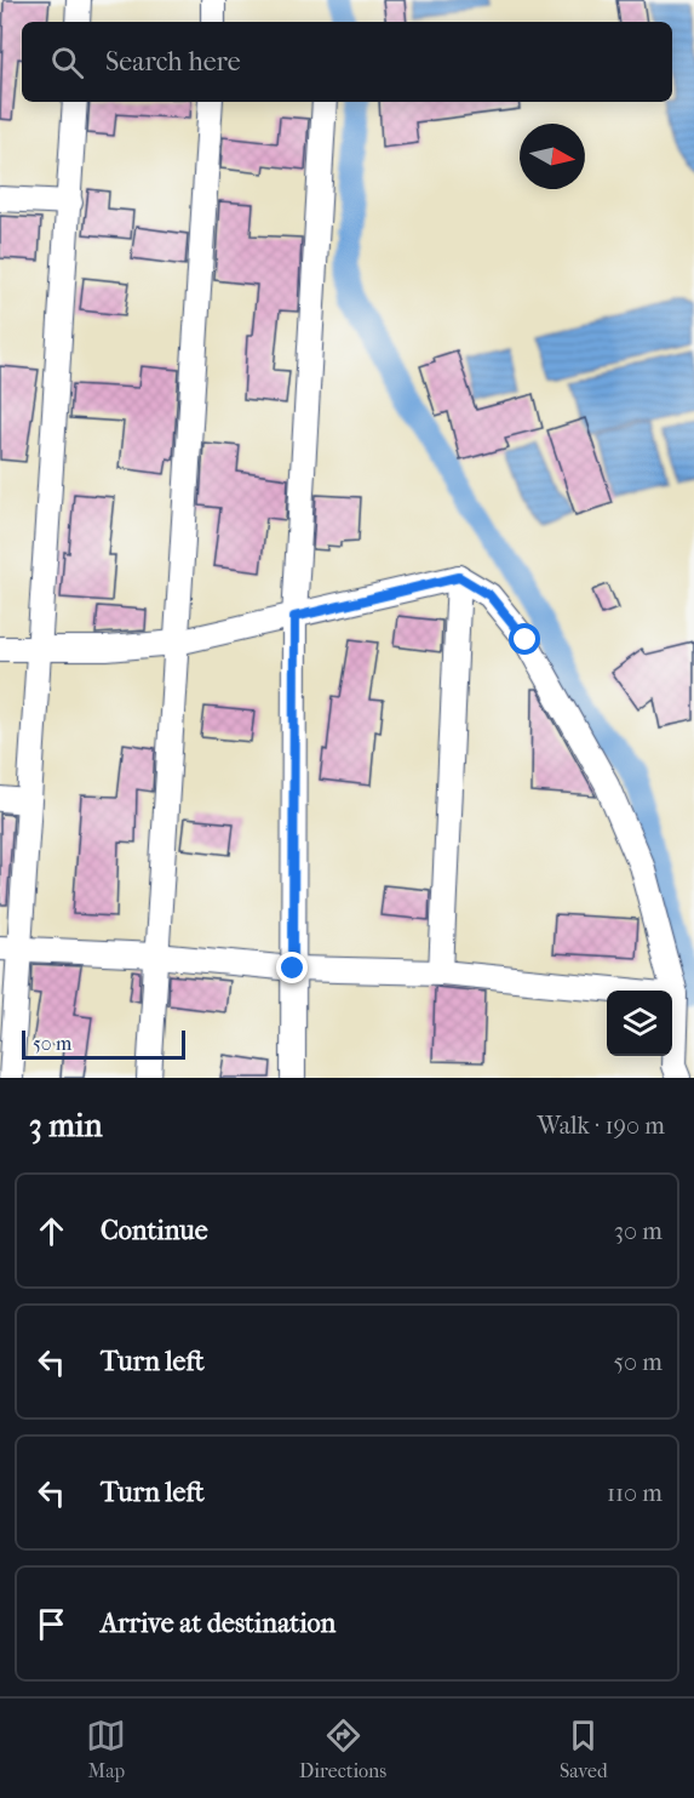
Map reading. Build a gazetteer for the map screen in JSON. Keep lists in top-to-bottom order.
{
  "scale_bar": "50 m",
  "north": "right",
  "page": {
    "search": "Search here",
    "scale": "50 m",
    "heading": ["3 min", "Walk · 190 m"],
    "list": [
      ["Continue", "30 m"],
      ["Turn left", "50 m"],
      ["Turn left", "110 m"],
      "Arrive at destination"
    ],
    "nav": ["Map", "Directions", "Saved"]
  }
}
